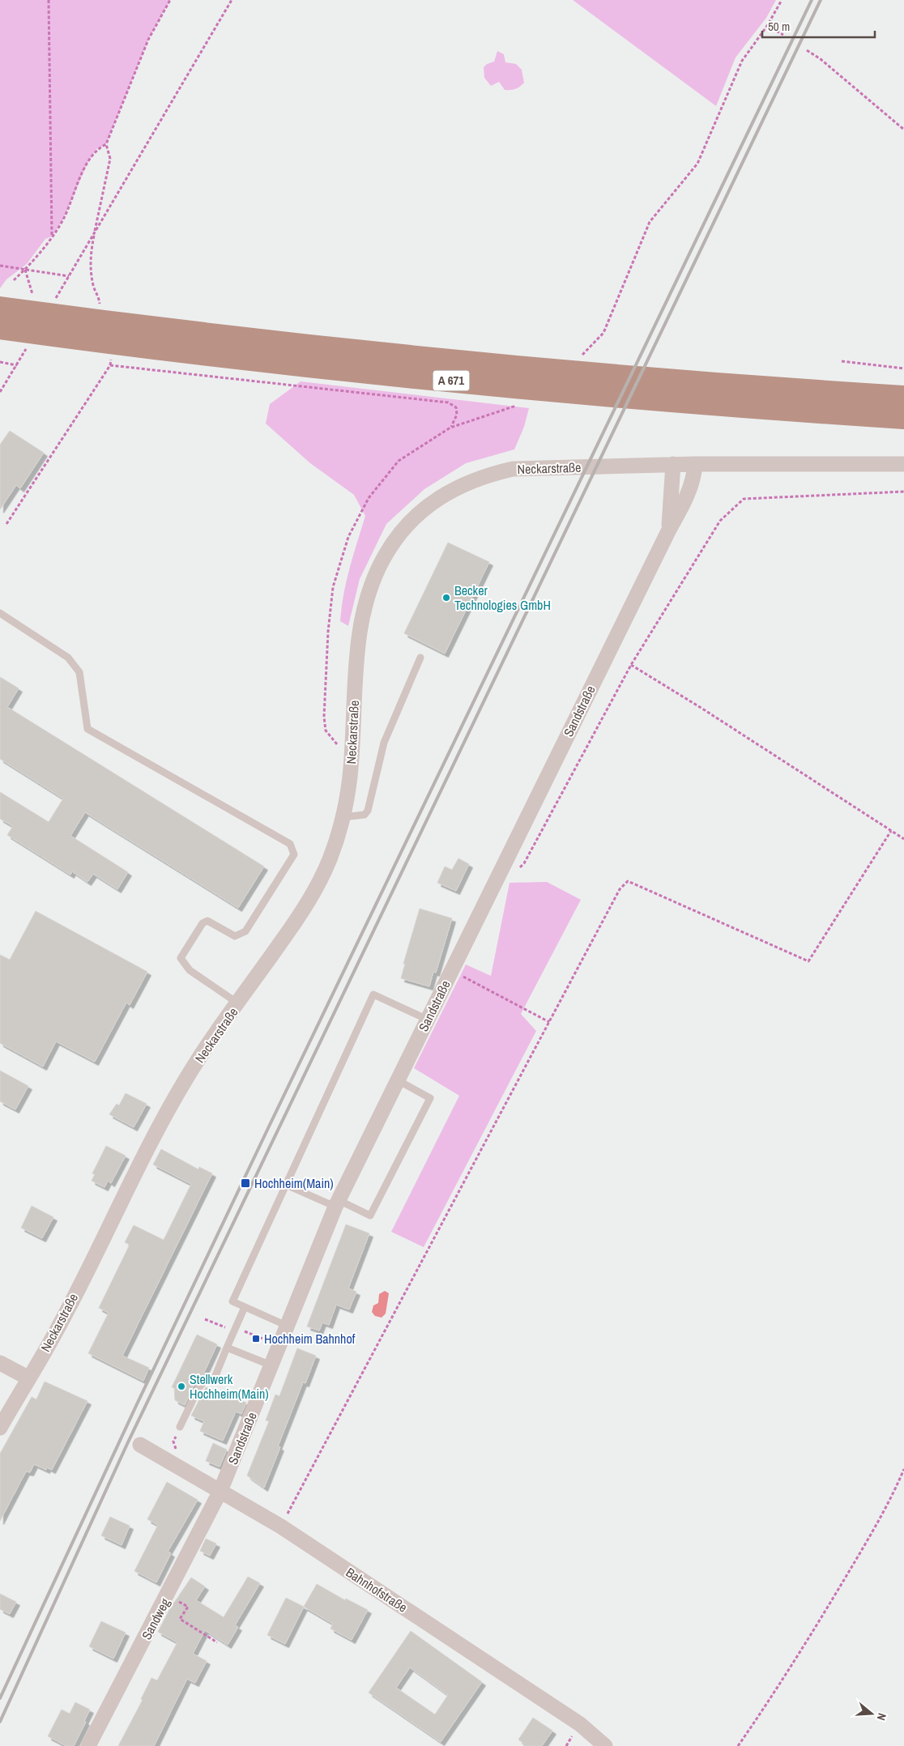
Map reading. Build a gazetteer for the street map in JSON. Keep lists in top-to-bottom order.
{
  "streets": {
    "highway": ["A 671"],
    "street": [
      "Neckarstraße",
      "Sandstraße",
      "Bahnhofstraße",
      "Sandweg"
    ]
  },
  "crossings": [
    ["Neckarstraße", "Sandstraße"],
    ["Sandstraße", "Bahnhofstraße"],
    ["Sandstraße", "Sandweg"],
    ["Bahnhofstraße", "Sandweg"]
  ],
  "places": {
    "other": ["Becker Technologies GmbH", "Stellwerk Hochheim(Main)"],
    "transit": ["Hochheim(Main)", "Hochheim Bahnhof"]
  },
  "scale_bar": "50 m",
  "north": "right"
}
